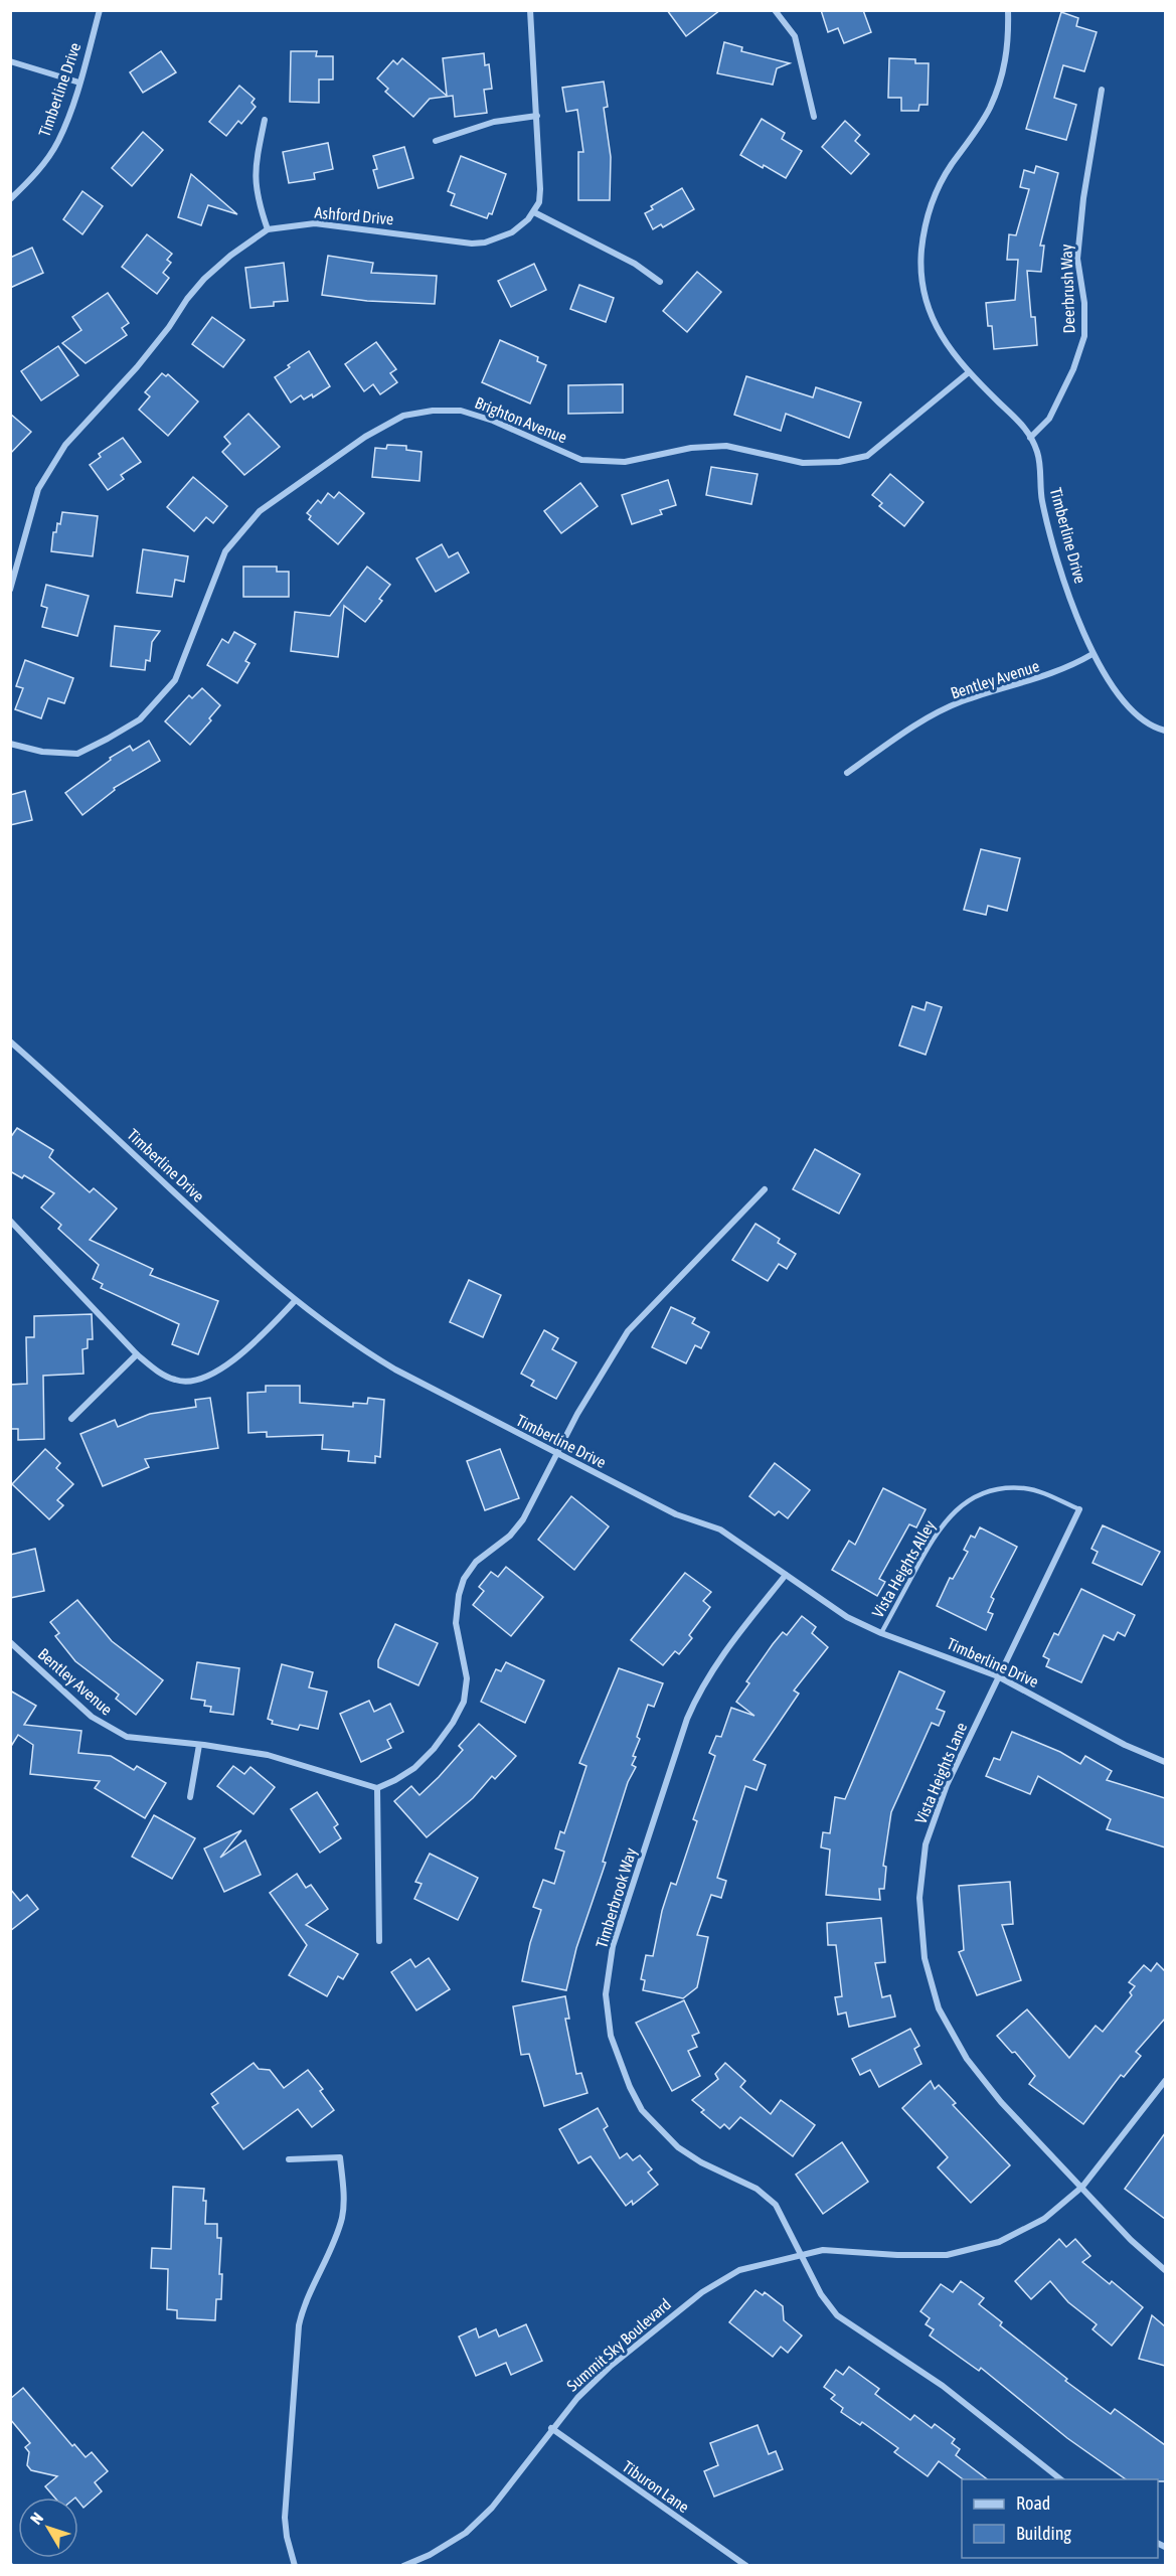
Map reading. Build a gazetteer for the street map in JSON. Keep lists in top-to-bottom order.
{
  "streets": {
    "street": [
      "Timberline Drive",
      "Ashford Drive",
      "Deerbrush Way",
      "Brighton Avenue",
      "Bentley Avenue",
      "Vista Heights Lane",
      "Timberbrook Way",
      "Summit Sky Boulevard",
      "Tiburon Lane"
    ],
    "lane": ["Vista Heights Alley"]
  },
  "crossings": [
    ["Timberline Drive", "Deerbrush Way"],
    ["Timberline Drive", "Brighton Avenue"],
    ["Timberline Drive", "Bentley Avenue"],
    ["Timberline Drive", "Vista Heights Alley"],
    ["Timberline Drive", "Vista Heights Lane"],
    ["Timberline Drive", "Timberbrook Way"],
    ["Vista Heights Alley", "Vista Heights Lane"],
    ["Vista Heights Lane", "Summit Sky Boulevard"],
    ["Timberbrook Way", "Summit Sky Boulevard"],
    ["Summit Sky Boulevard", "Tiburon Lane"]
  ],
  "legend": ["Road", "Building"],
  "north": "top left"
}
